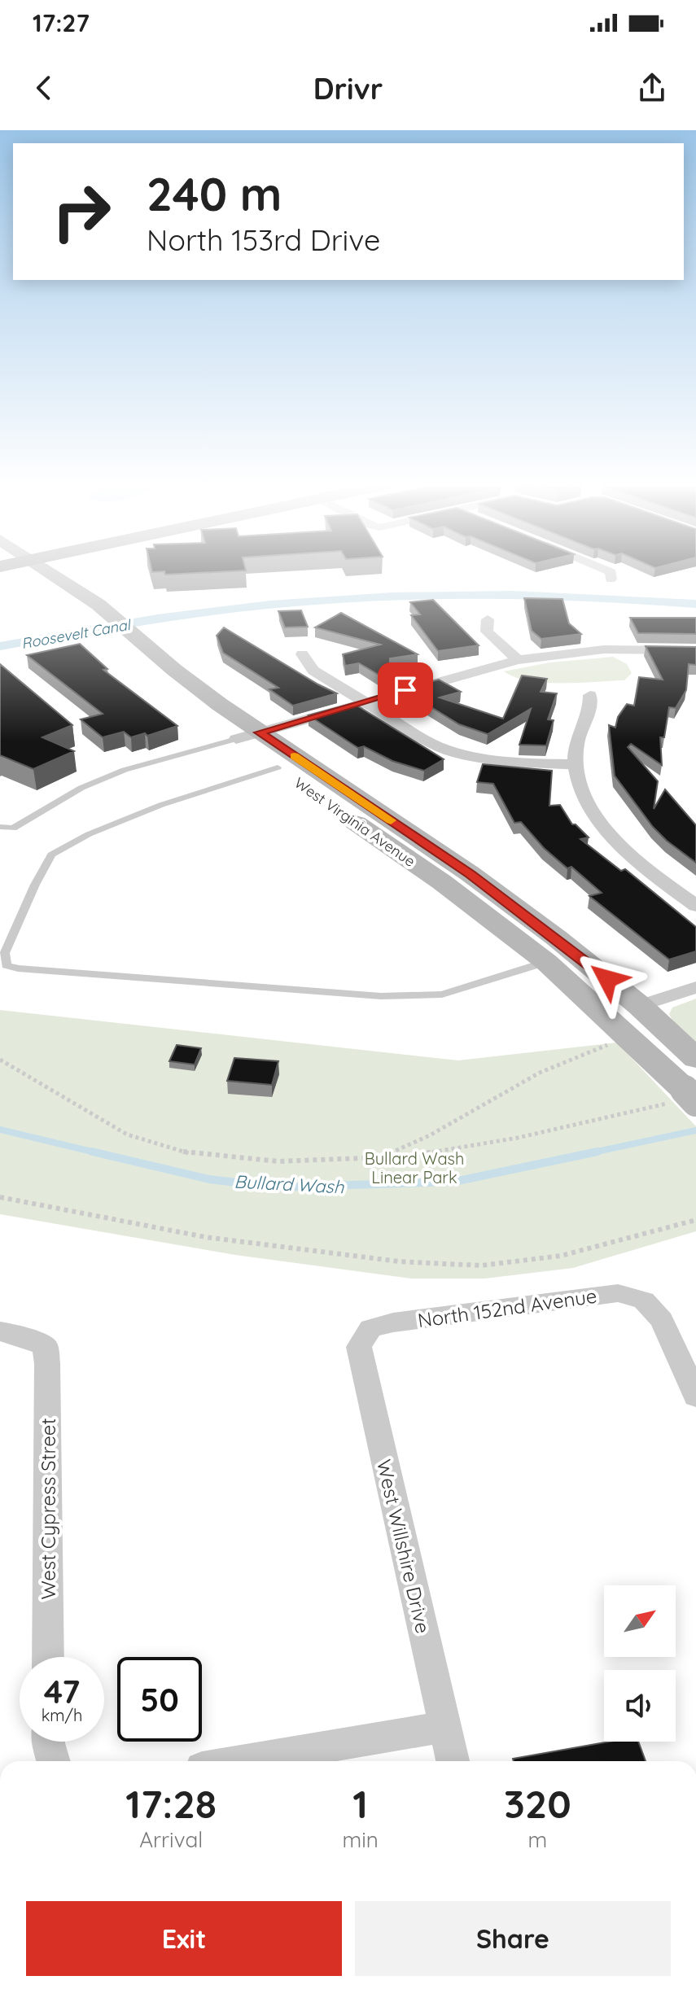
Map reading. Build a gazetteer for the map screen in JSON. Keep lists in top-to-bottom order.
{
  "streets": {
    "main road": ["West Virginia Avenue"],
    "street": ["North 152nd Avenue", "West Cypress Street", "West Willshire Drive"]
  },
  "crossings": [
    ["North 152nd Avenue", "West Willshire Drive"]
  ],
  "water": ["Roosevelt Canal", "Bullard Wash"],
  "parks": ["Bullard Wash Linear Park"],
  "north": "top right",
  "page": {
    "status": "17:27",
    "header": "Drivr",
    "turn": ["240 m", "North 153rd Drive"],
    "speed": "47 km/h",
    "limit": "50",
    "eta": [
      "17:28",
      "Arrival",
      "1",
      "min",
      "320",
      "m"
    ],
    "buttons": ["Exit", "Share"]
  }
}
